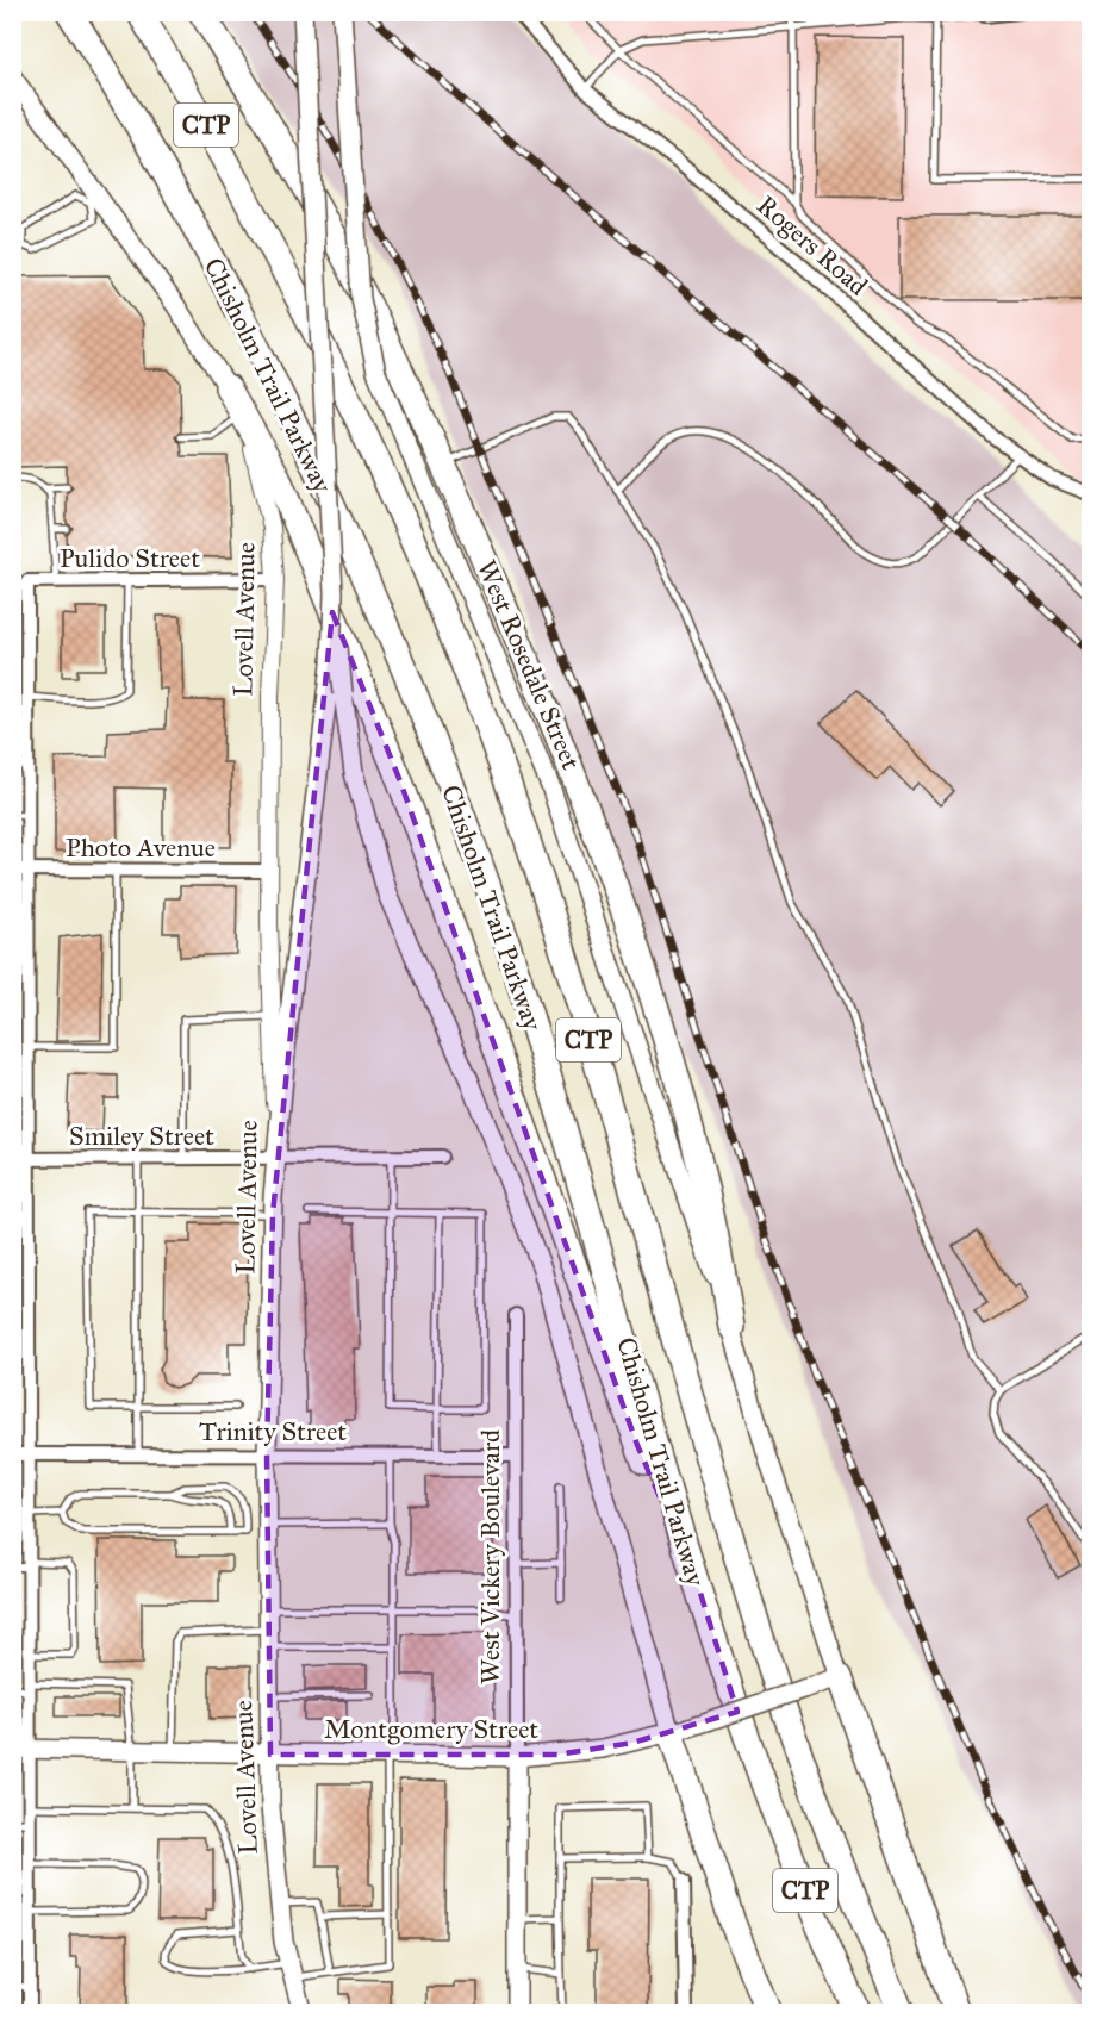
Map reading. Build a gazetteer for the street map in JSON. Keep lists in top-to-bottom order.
{
  "streets": {
    "highway": ["CTP", "Chisholm Trail Parkway"],
    "main road": [
      "Lovell Avenue",
      "West Rosedale Street",
      "West Vickery Boulevard",
      "Montgomery Street"
    ],
    "street": [
      "Rogers Road",
      "Pulido Street",
      "Photo Avenue",
      "Smiley Street",
      "Trinity Street"
    ]
  },
  "crossings": [
    ["Pulido Street", "Lovell Avenue"],
    ["Lovell Avenue", "Photo Avenue"],
    ["Lovell Avenue", "Smiley Street"],
    ["Lovell Avenue", "Trinity Street"],
    ["Lovell Avenue", "Montgomery Street"],
    ["Trinity Street", "West Vickery Boulevard"],
    ["West Vickery Boulevard", "Montgomery Street"]
  ]
}
